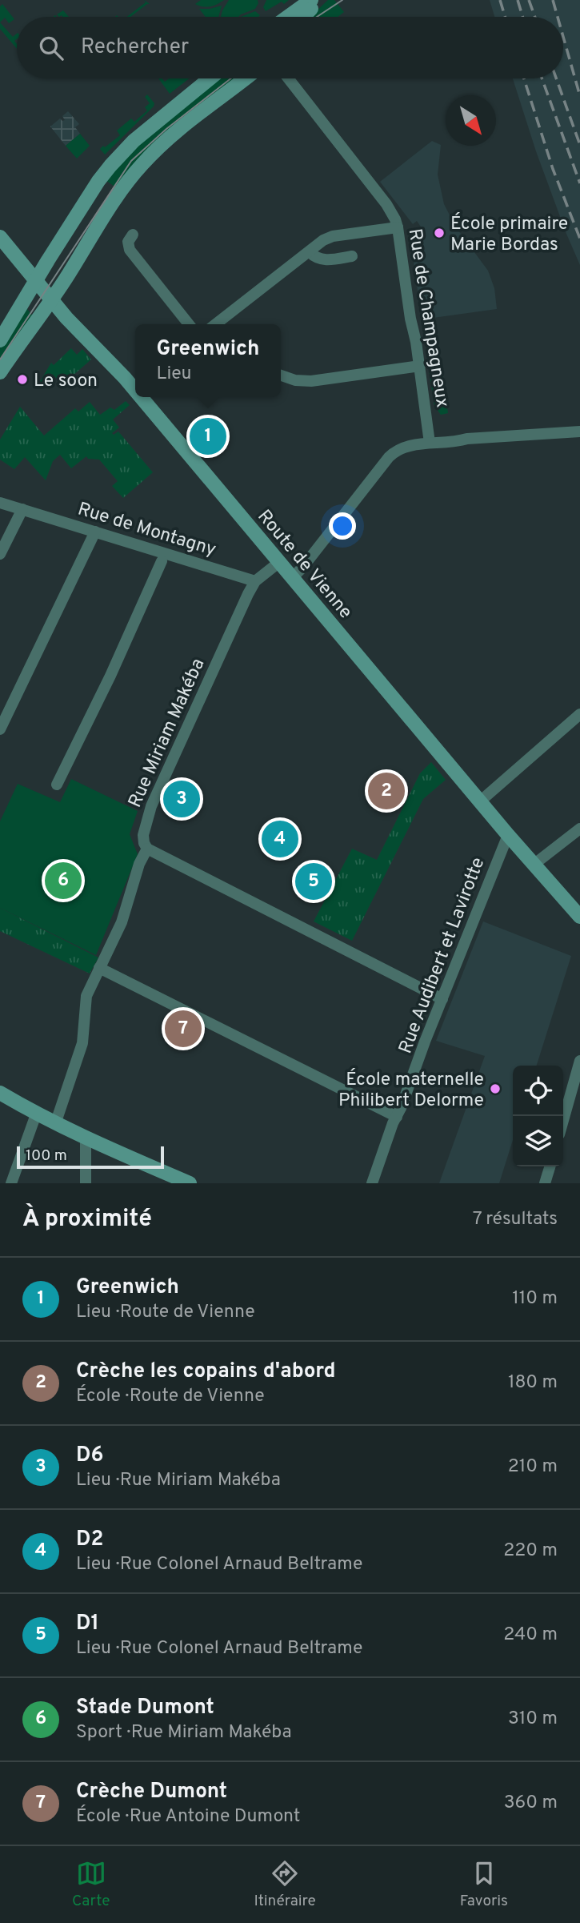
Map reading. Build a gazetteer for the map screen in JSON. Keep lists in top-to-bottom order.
{
  "streets": {
    "street": [
      "Rue de Champagneux",
      "Rue de Montagny",
      "Route de Vienne",
      "Rue Miriam Makéba",
      "Rue Audibert et Lavirotte"
    ]
  },
  "crossings": [
    ["Rue de Montagny", "Rue Miriam Makéba"],
    ["Route de Vienne", "Rue Audibert et Lavirotte"]
  ],
  "places": ["École primaire Marie Bordas", "Le soon", "École maternelle Philibert Delorme"],
  "scale_bar": "100 m",
  "north": "bottom right",
  "page": {
    "search": "Rechercher",
    "popup": ["Greenwich", "Lieu"],
    "pins": [
      "1",
      "2",
      "3",
      "4",
      "6",
      "5",
      "7"
    ],
    "scale": "100 m",
    "heading": ["À proximité", "7 résultats"],
    "list": [
      {
        "mark": "1",
        "name": "Greenwich",
        "note": "Lieu · Route de Vienne",
        "value": "110 m"
      },
      {
        "mark": "2",
        "name": "Crèche les copains d'abord",
        "note": "École · Route de Vienne",
        "value": "180 m"
      },
      {
        "mark": "3",
        "name": "D6",
        "note": "Lieu · Rue Miriam Makéba",
        "value": "210 m"
      },
      {
        "mark": "4",
        "name": "D2",
        "note": "Lieu · Rue Colonel Arnaud Beltrame",
        "value": "220 m"
      },
      {
        "mark": "5",
        "name": "D1",
        "note": "Lieu · Rue Colonel Arnaud Beltrame",
        "value": "240 m"
      },
      {
        "mark": "6",
        "name": "Stade Dumont",
        "note": "Sport · Rue Miriam Makéba",
        "value": "310 m"
      },
      {
        "mark": "7",
        "name": "Crèche Dumont",
        "note": "École · Rue Antoine Dumont",
        "value": "360 m"
      }
    ],
    "nav": ["Carte", "Itinéraire", "Favoris"]
  }
}
